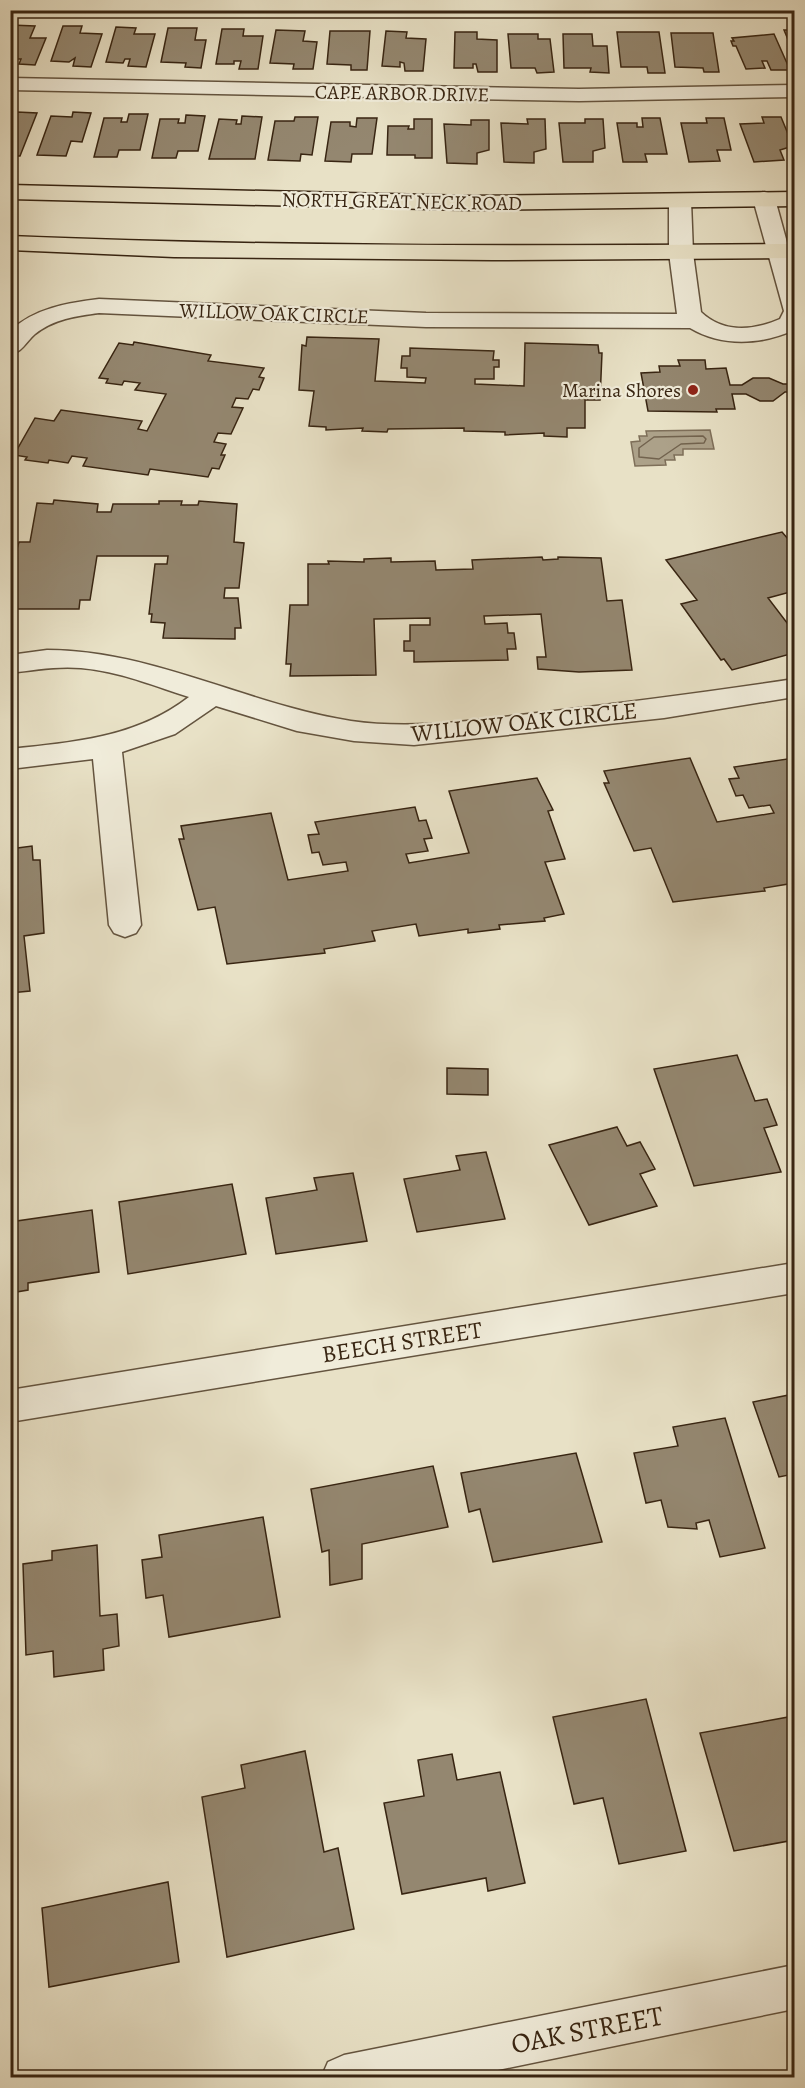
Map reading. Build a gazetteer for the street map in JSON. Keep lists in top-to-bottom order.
{
  "streets": {
    "main road": ["NORTH GREAT NECK ROAD"],
    "street": [
      "CAPE ARBOR DRIVE",
      "WILLOW OAK CIRCLE",
      "BEECH STREET",
      "OAK STREET"
    ]
  },
  "places": ["Marina Shores"]
}
